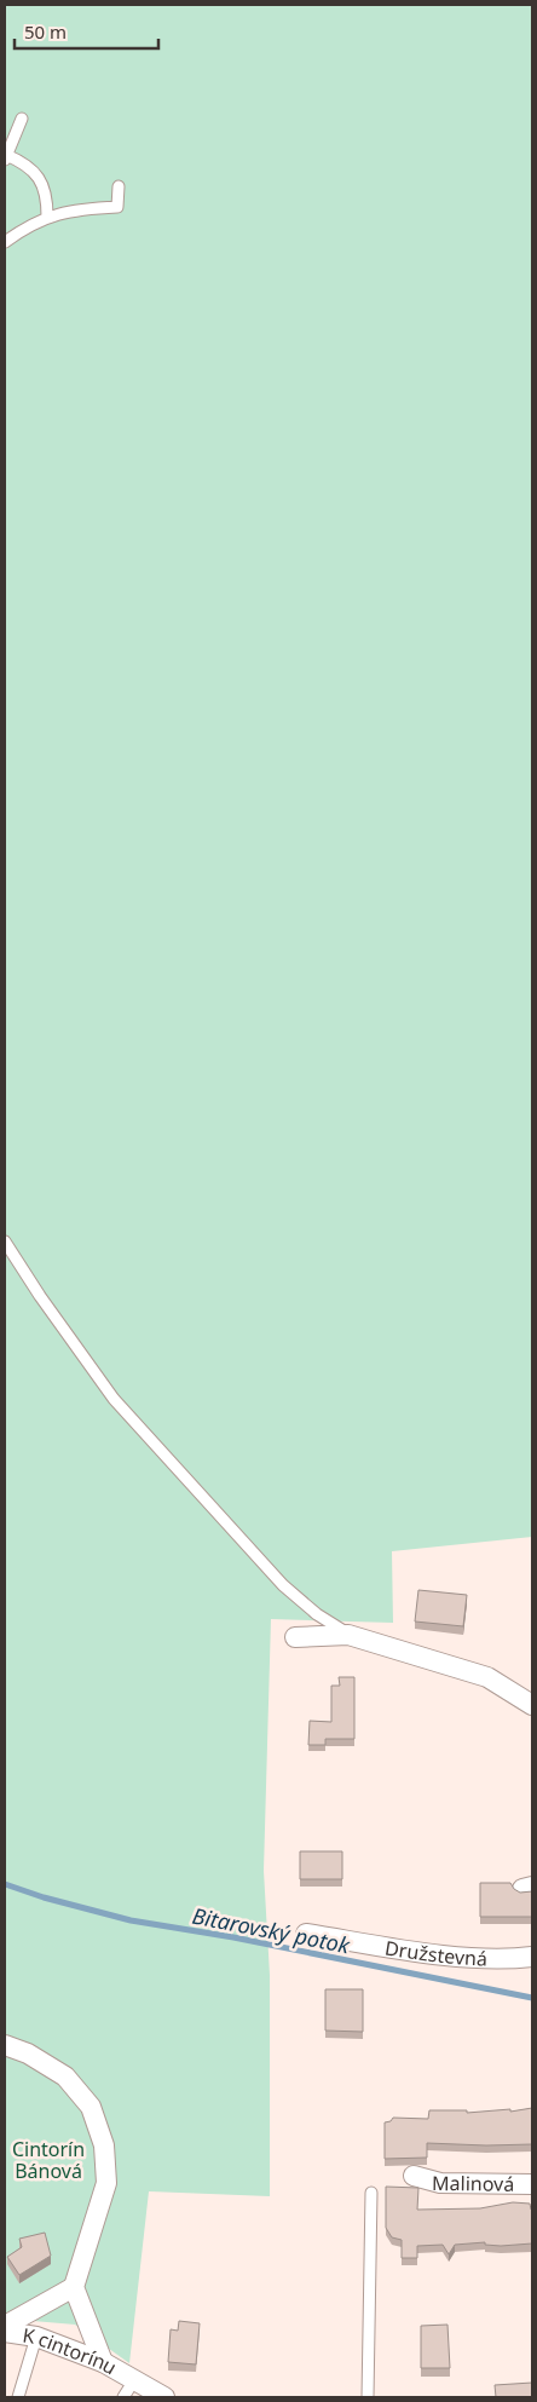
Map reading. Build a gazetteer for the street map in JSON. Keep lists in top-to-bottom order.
{
  "streets": {
    "street": ["Družstevná", "Malinová", "K cintorínu"]
  },
  "water": ["Bitarovský potok"],
  "parks": ["Cintorín Bánová"],
  "scale_bar": "50 m"
}
